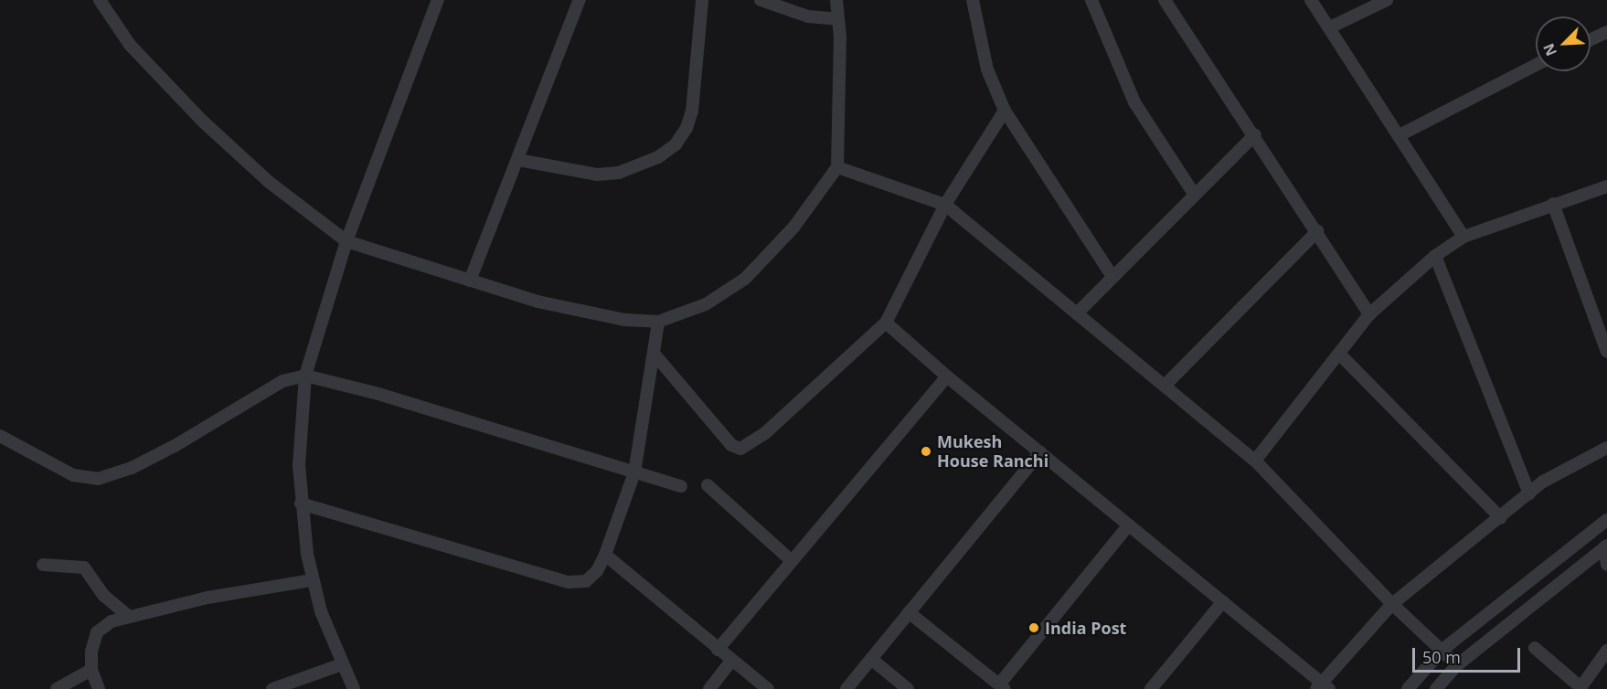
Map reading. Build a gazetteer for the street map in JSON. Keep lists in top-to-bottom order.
{
  "places": ["Mukesh House Ranchi", "India Post"],
  "scale_bar": "50 m",
  "north": "bottom left"
}
